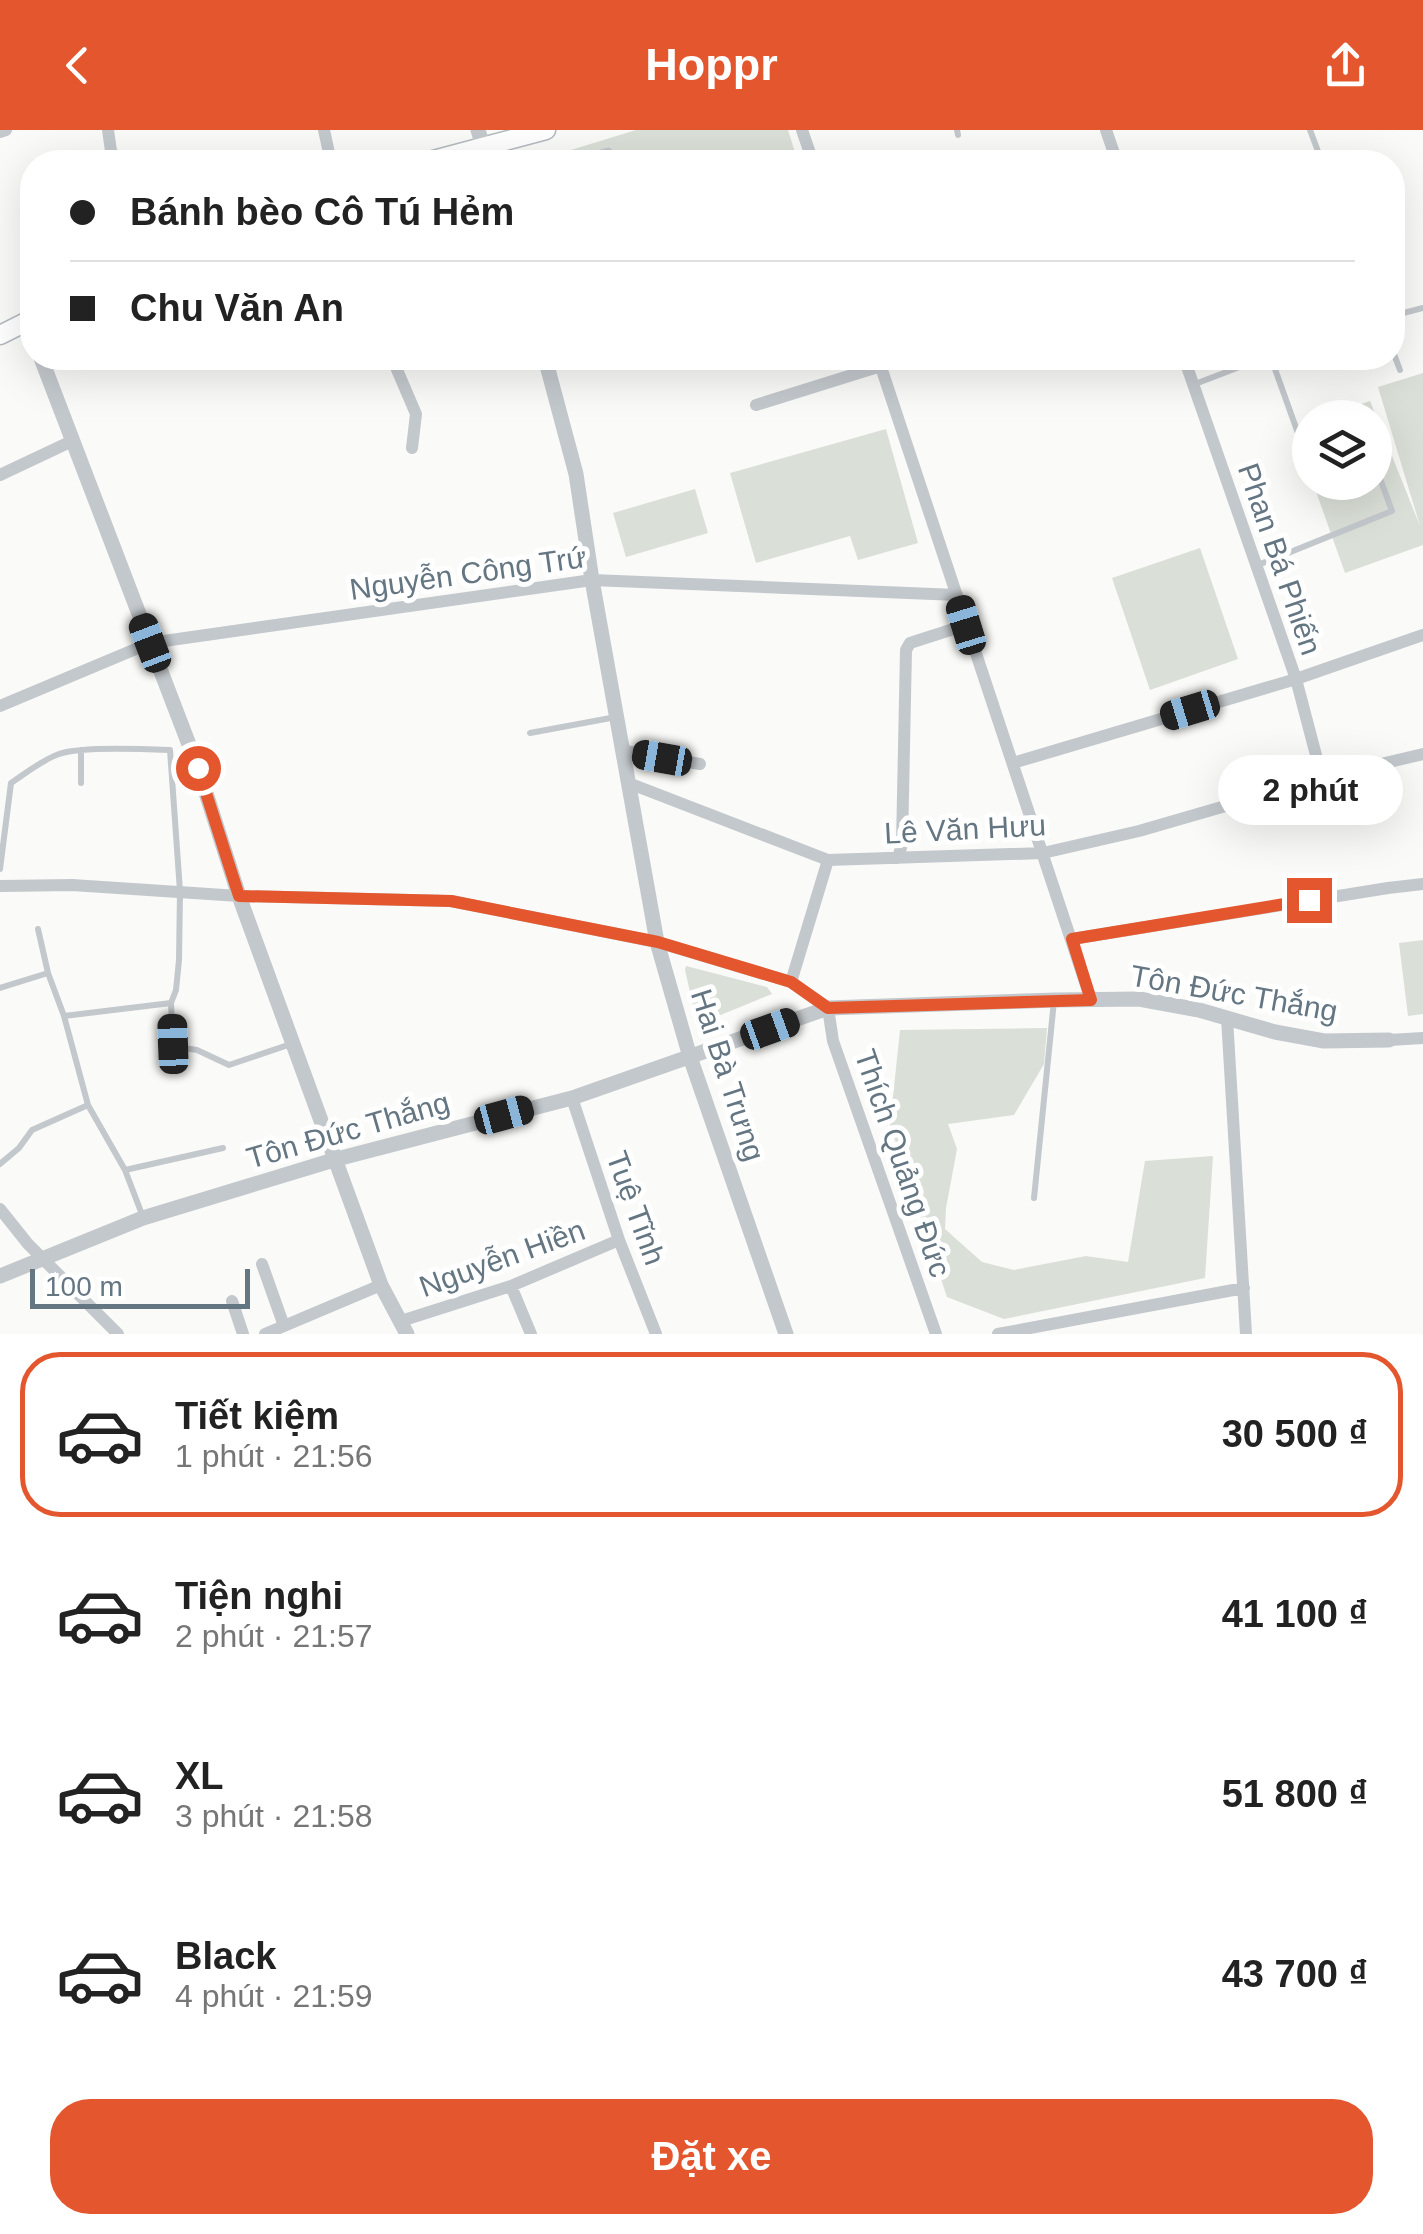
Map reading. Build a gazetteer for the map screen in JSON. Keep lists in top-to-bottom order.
{
  "streets": {
    "street": [
      "Phan Bá Phiến",
      "Nguyễn Công Trứ",
      "Lê Văn Hưu",
      "Tôn Đức Thắng",
      "Hai Bà Trưng",
      "Thích Quảng Đức",
      "Tuệ Tĩnh",
      "Nguyễn Hiền"
    ]
  },
  "crossings": [
    ["Phan Bá Phiến", "Lê Văn Hưu"],
    ["Nguyễn Công Trứ", "Hai Bà Trưng"],
    ["Lê Văn Hưu", "Hai Bà Trưng"],
    ["Tôn Đức Thắng", "Hai Bà Trưng"],
    ["Tôn Đức Thắng", "Thích Quảng Đức"],
    ["Tôn Đức Thắng", "Tuệ Tĩnh"],
    ["Tuệ Tĩnh", "Nguyễn Hiền"]
  ],
  "scale_bar": "100 m",
  "page": {
    "header": "Hoppr",
    "banner": ["Bánh bèo Cô Tú Hẻm", "Chu Văn An"],
    "bubble": "2 phút",
    "scale": "100 m",
    "list": [
      {
        "name": "Tiết kiệm",
        "note": "1 phút · 21:56",
        "value": "30 500 ₫"
      },
      {
        "name": "Tiện nghi",
        "note": "2 phút · 21:57",
        "value": "41 100 ₫"
      },
      {
        "name": "XL",
        "note": "3 phút · 21:58",
        "value": "51 800 ₫"
      },
      {
        "name": "Black",
        "note": "4 phút · 21:59",
        "value": "43 700 ₫"
      }
    ],
    "buttons": "Đặt xe"
  }
}
